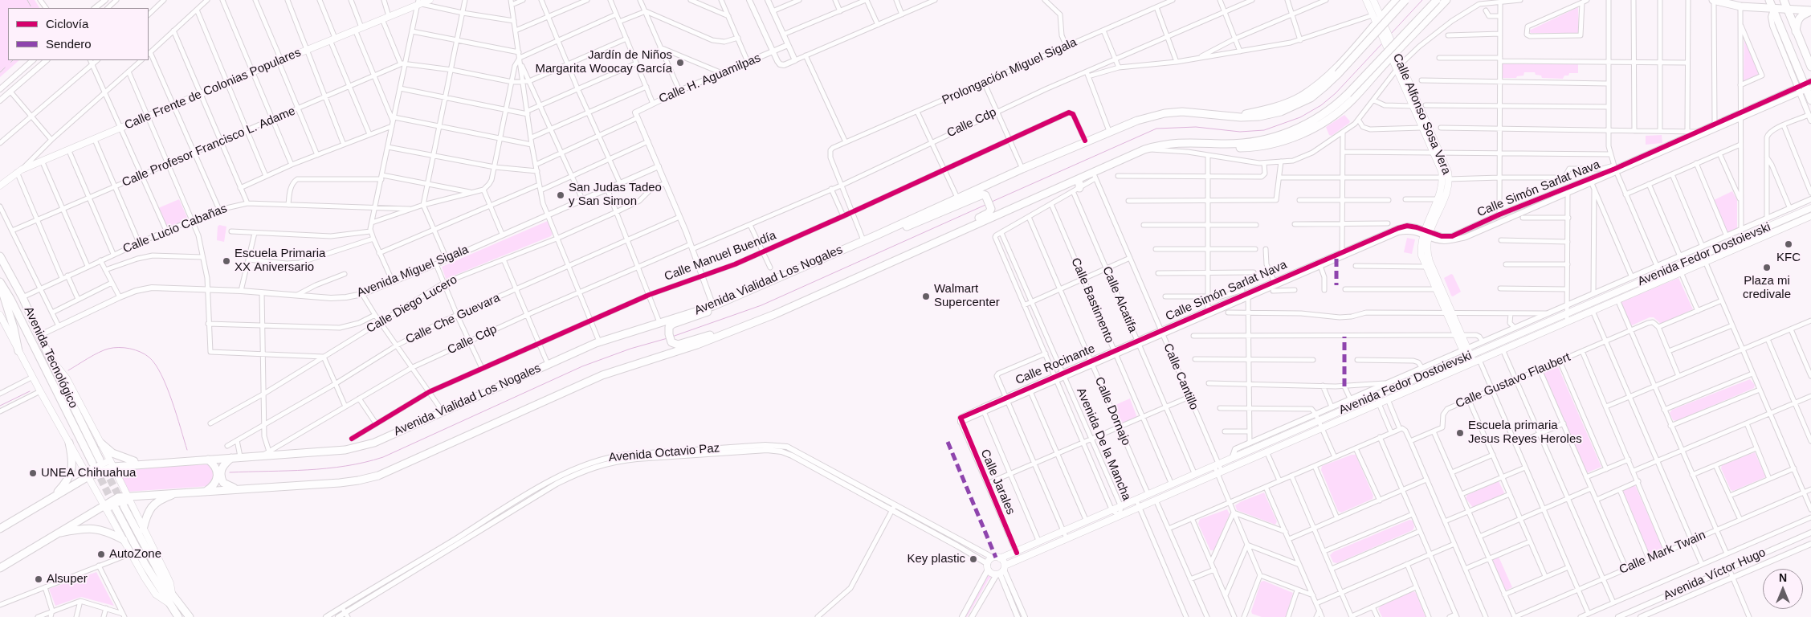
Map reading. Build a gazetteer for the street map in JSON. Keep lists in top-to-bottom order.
{
  "streets": {
    "main road": [
      "Calle Frente de Colonias Populares",
      "Calle Alfonso Sosa Vera",
      "Avenida Fedor Dostoievski",
      "Avenida Vialidad Los Nogales",
      "Avenida Tecnológico"
    ],
    "street": [
      "Prolongación Miguel Sigala",
      "Calle H. Aguamilpas",
      "Calle Cdp",
      "Calle Profesor Francisco L. Adame",
      "Calle Simón Sarlat Nava",
      "Calle Lucio Cabañas",
      "Calle Manuel Buendía",
      "Avenida Miguel Sigala",
      "Calle Alcatifa",
      "Calle Bastimento",
      "Calle Diego Lucero",
      "Calle Che Guevara",
      "Calle Rocinante",
      "Calle Cantillo",
      "Calle Gustavo Flaubert",
      "Calle Dornajo",
      "Avenida De la Mancha",
      "Avenida Octavio Paz",
      "Calle Jarales",
      "Calle Mark Twain",
      "Avenida Víctor Hugo"
    ]
  },
  "crossings": [
    ["Prolongación Miguel Sigala", "Calle Cdp"],
    ["Prolongación Miguel Sigala", "Calle Manuel Buendía"],
    ["Prolongación Miguel Sigala", "Avenida Vialidad Los Nogales"],
    ["Calle Alfonso Sosa Vera", "Calle Simón Sarlat Nava"],
    ["Calle Alfonso Sosa Vera", "Avenida Fedor Dostoievski"],
    ["Calle Cdp", "Avenida Vialidad Los Nogales"],
    ["Calle Simón Sarlat Nava", "Calle Rocinante"],
    ["Calle Simón Sarlat Nava", "Calle Cantillo"],
    ["Calle Lucio Cabañas", "Avenida Tecnológico"],
    ["Avenida Fedor Dostoievski", "Calle Alcatifa"],
    ["Avenida Fedor Dostoievski", "Calle Bastimento"],
    ["Avenida Fedor Dostoievski", "Calle Cantillo"],
    ["Avenida Fedor Dostoievski", "Calle Dornajo"],
    ["Avenida Fedor Dostoievski", "Avenida De la Mancha"],
    ["Avenida Fedor Dostoievski", "Calle Jarales"],
    ["Calle Manuel Buendía", "Avenida Vialidad Los Nogales"],
    ["Avenida Miguel Sigala", "Avenida Tecnológico"],
    ["Calle Alcatifa", "Calle Rocinante"],
    ["Calle Bastimento", "Calle Rocinante"],
    ["Calle Rocinante", "Calle Cantillo"],
    ["Calle Rocinante", "Calle Dornajo"],
    ["Calle Rocinante", "Avenida De la Mancha"],
    ["Calle Rocinante", "Calle Jarales"]
  ],
  "places": [
    "Jardín de Niños Margarita Woocay García",
    "San Judas Tadeo y San Simon",
    "KFC",
    "Escuela Primaria XX Aniversario",
    "Plaza mi credivale",
    "Walmart Supercenter",
    "Escuela primaria Jesus Reyes Heroles",
    "UNEA Chihuahua",
    "AutoZone",
    "Key plastic",
    "Alsuper"
  ],
  "legend": ["Ciclovía", "Sendero"],
  "north": "top"
}
